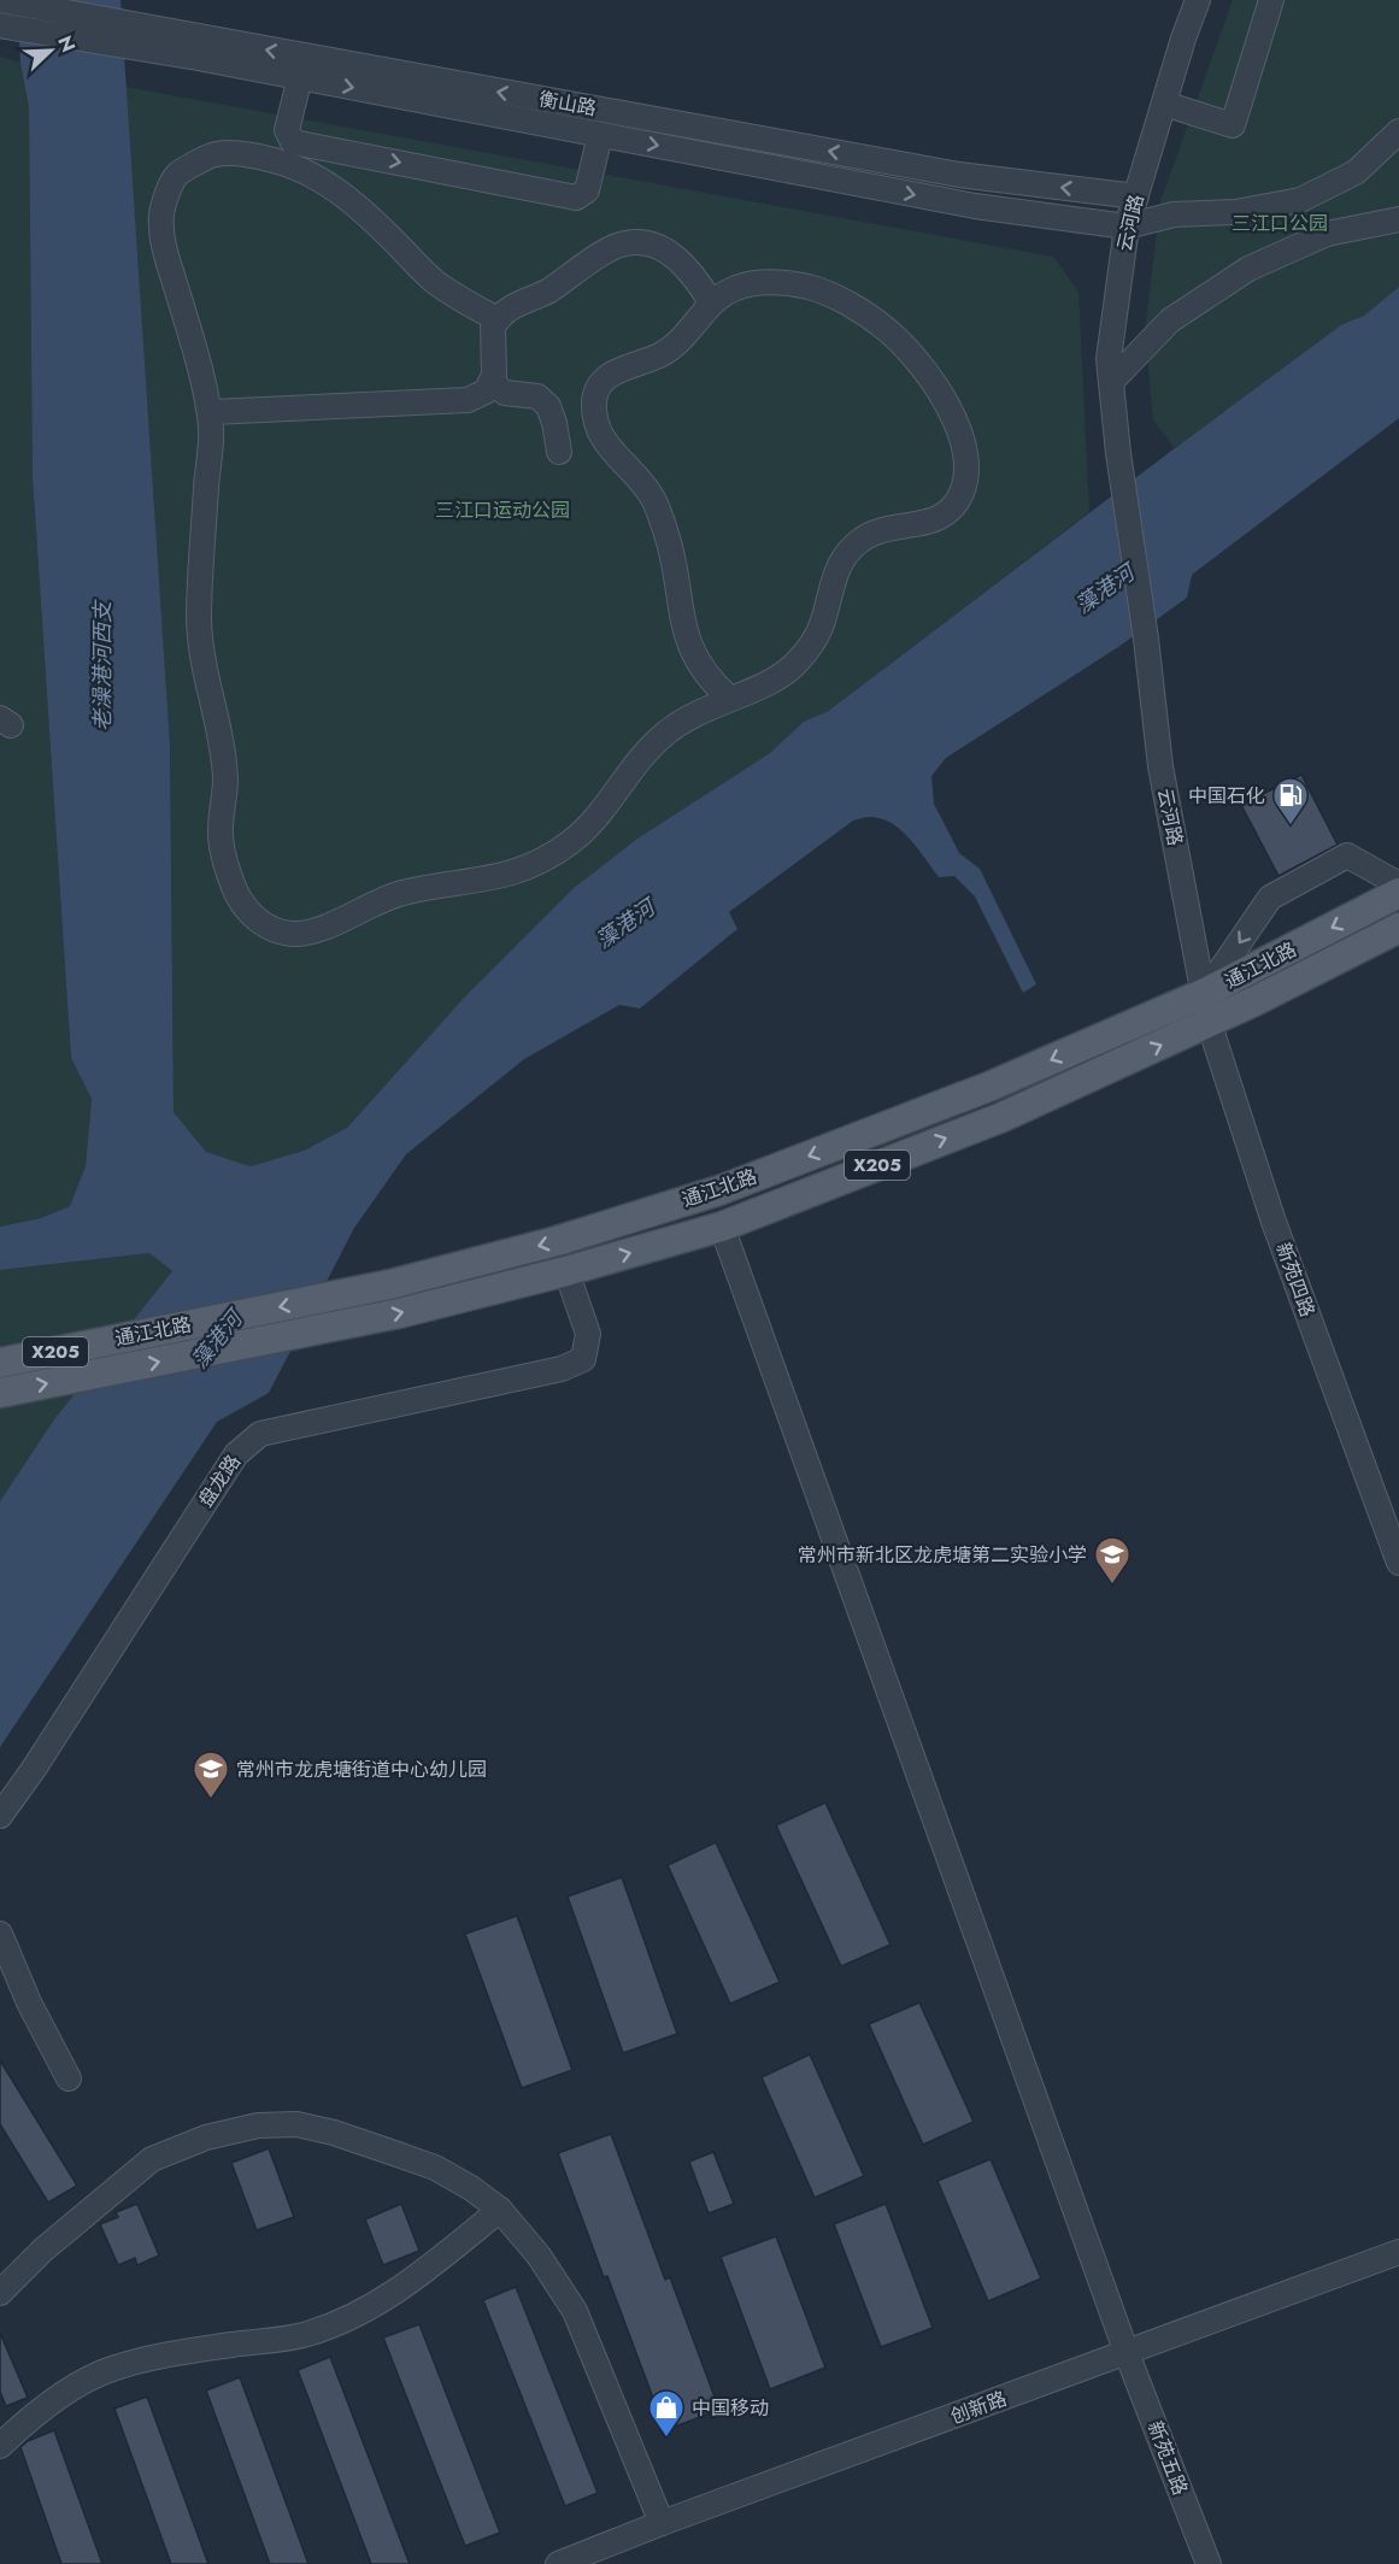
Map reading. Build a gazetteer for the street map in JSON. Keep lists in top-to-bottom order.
{
  "streets": {
    "main road": ["通江北路", "X205"],
    "street": [
      "衡山路",
      "云河路",
      "新苑四路",
      "盘龙路",
      "创新路",
      "新苑五路"
    ]
  },
  "crossings": [
    ["衡山路", "云河路"],
    ["云河路", "通江北路"],
    ["云河路", "新苑四路"],
    ["通江北路", "新苑四路"],
    ["通江北路", "盘龙路"],
    ["通江北路", "新苑五路"],
    ["创新路", "新苑五路"]
  ],
  "water": ["藻港河", "老澡港河西支"],
  "parks": ["三江口公园", "三江口运动公园"],
  "places": {
    "fuel station": ["中国石化"],
    "school or university": ["常州市新北区龙虎塘第二实验小学", "常州市龙虎塘街道中心幼儿园"],
    "shop": ["中国移动"]
  },
  "north": "top right"
}
